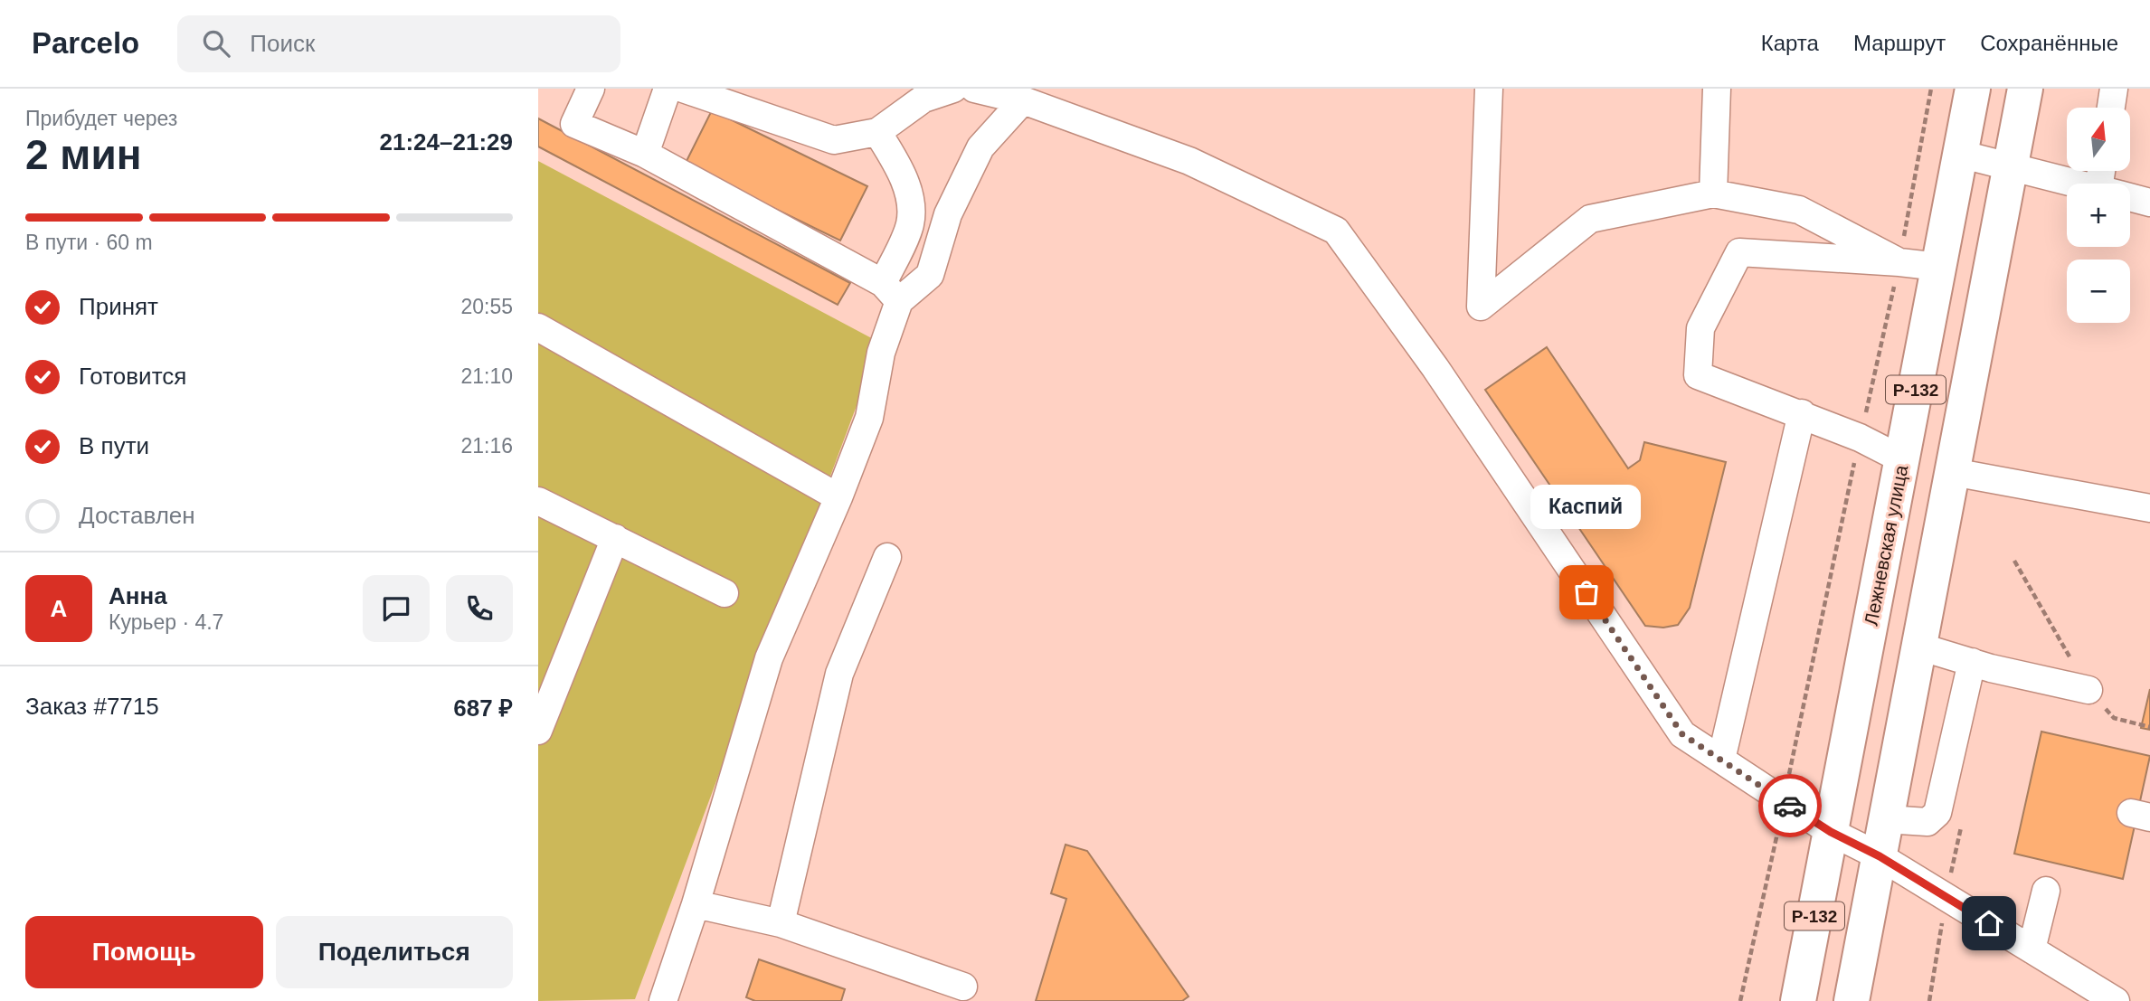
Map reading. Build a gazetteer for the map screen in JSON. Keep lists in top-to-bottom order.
{
  "streets": {
    "highway": ["Р-132", "Лежневская улица"]
  },
  "places": ["Каспий"],
  "north": "top",
  "page": {
    "header": "Parcelo",
    "search": "Поиск",
    "nav": ["Карта", "Маршрут", "Сохранённые"],
    "heading": ["2 мин", "Прибудет через", "21:24–21:29"],
    "panel": [
      "Анна",
      "Курьер · 4.7",
      "Заказ #7715",
      "687 ₽"
    ],
    "map_buttons": ["+", "−"],
    "bar": "В пути · 60 m",
    "list": [
      ["Принят", "20:55"],
      ["Готовится", "21:10"],
      ["В пути", "21:16"],
      "Доставлен"
    ],
    "bubble": "Каспий",
    "round": "А",
    "buttons": ["Помощь", "Поделиться"]
  }
}
